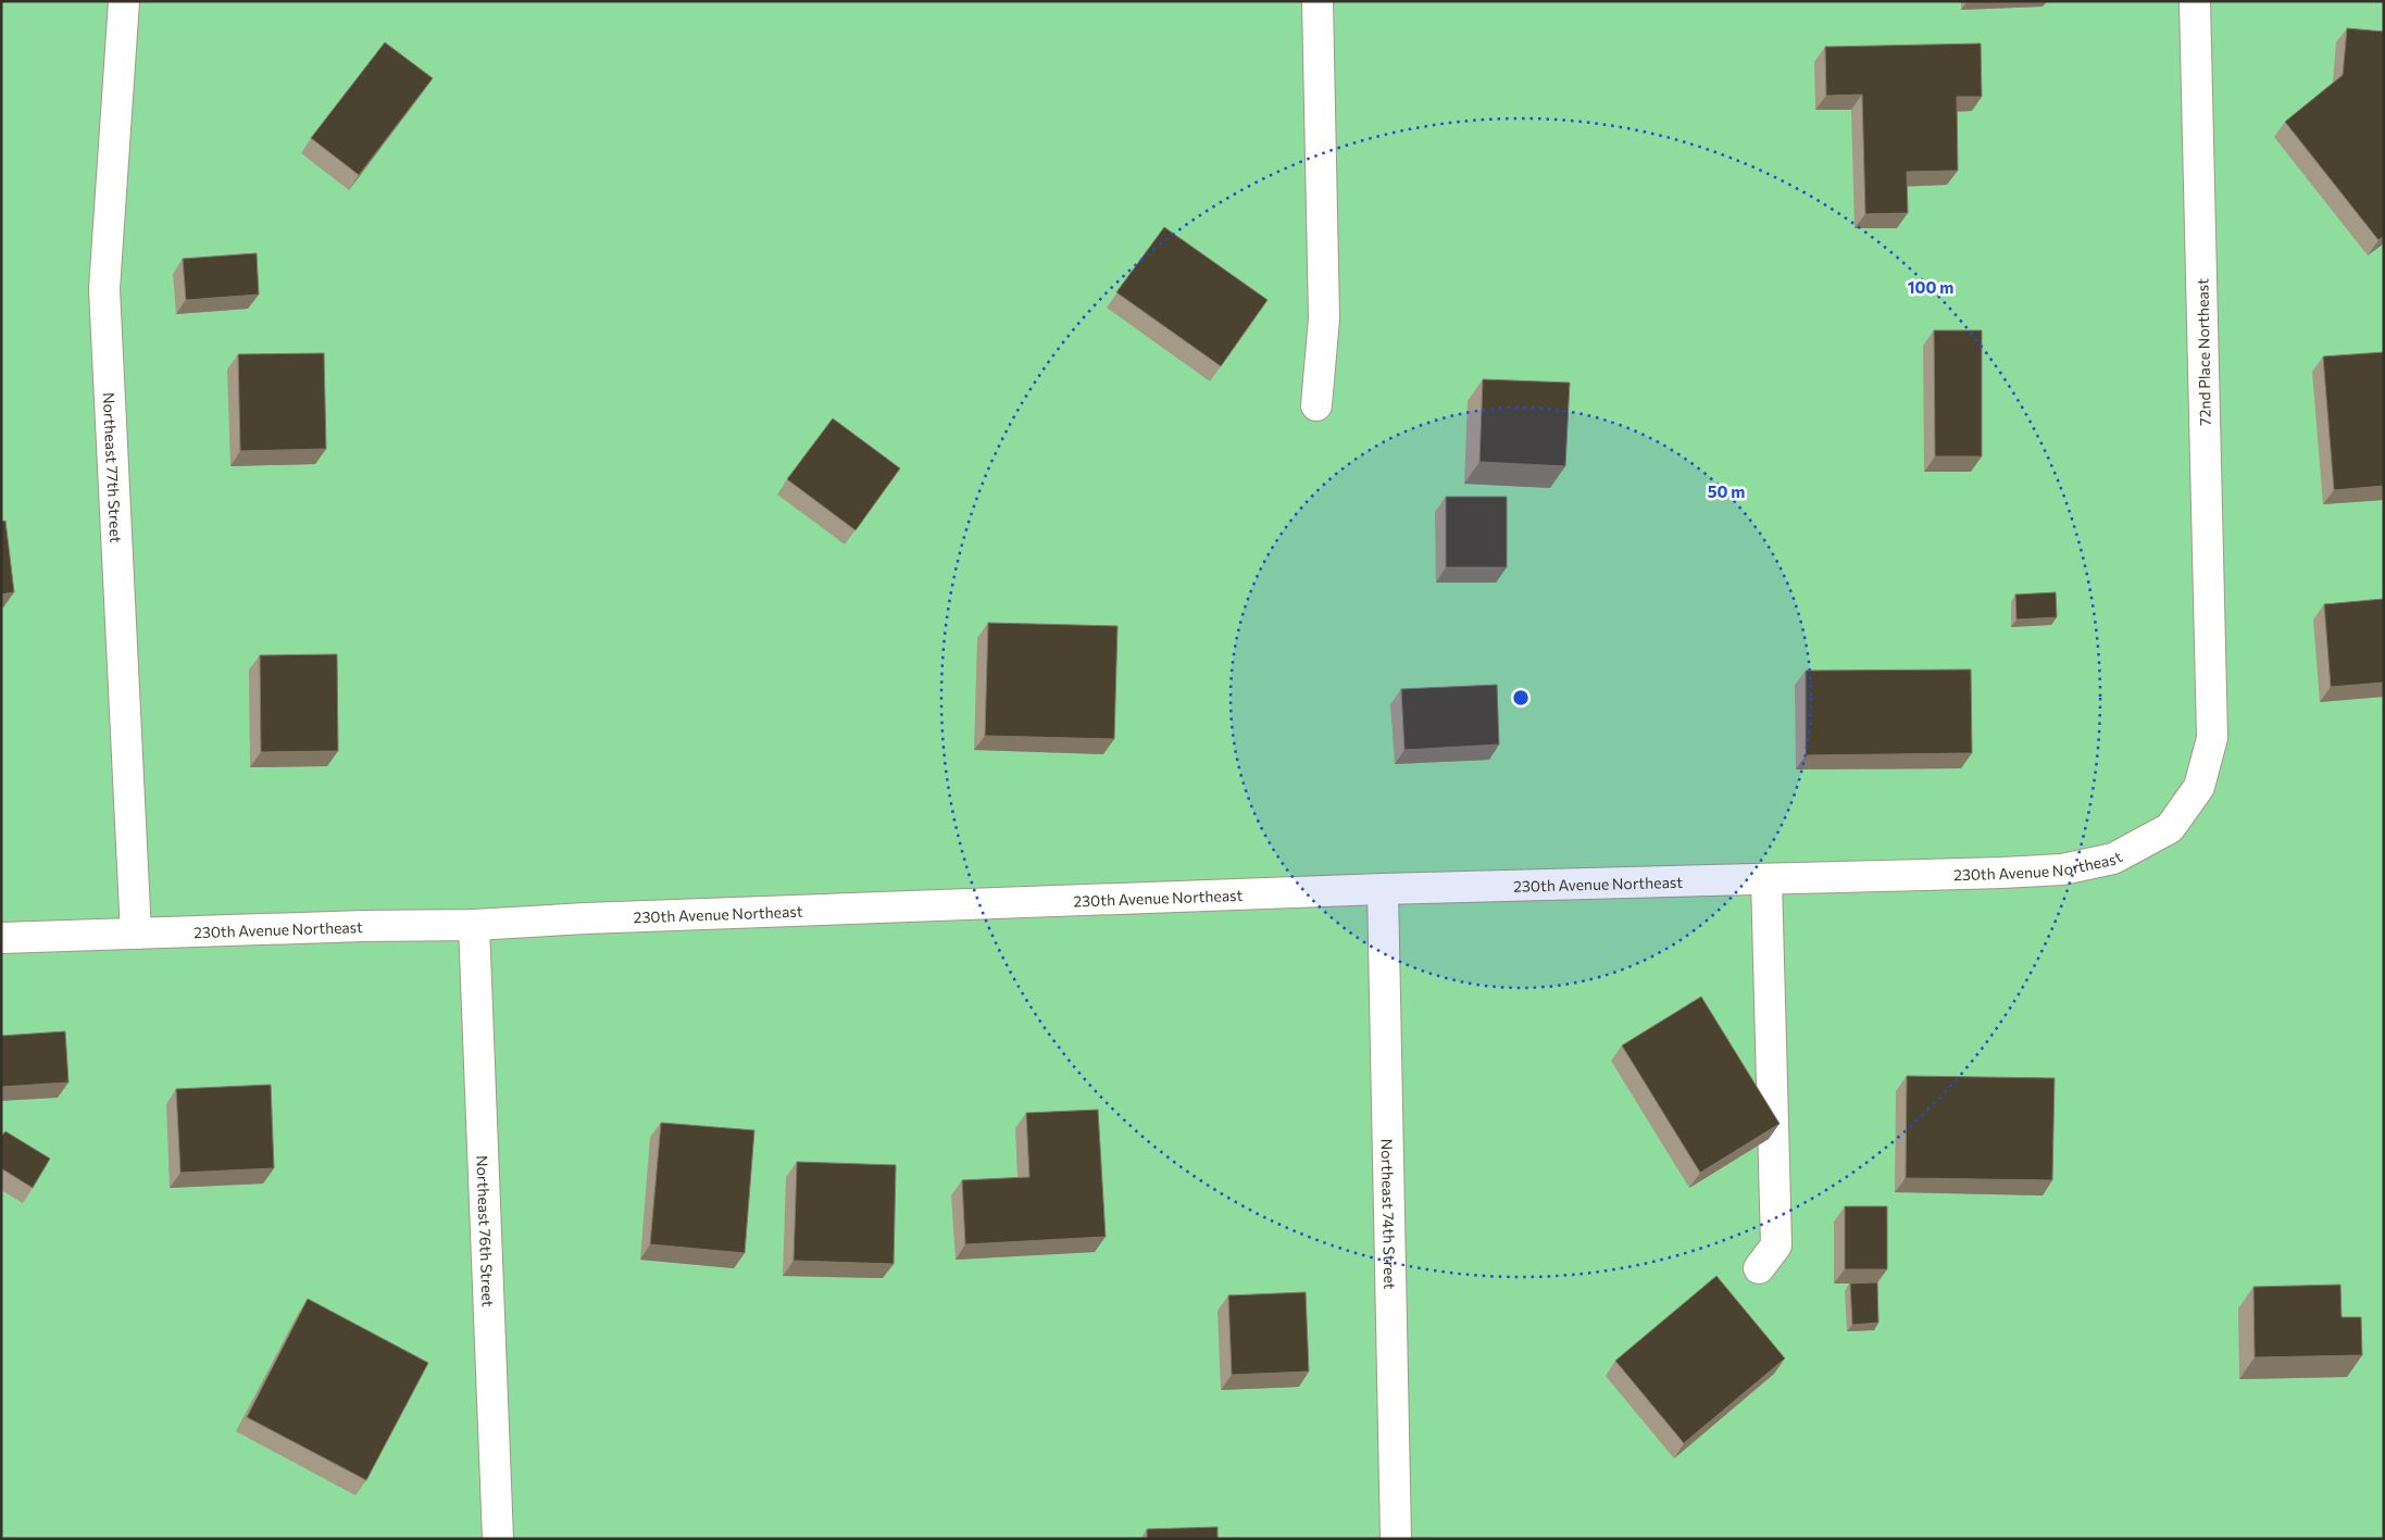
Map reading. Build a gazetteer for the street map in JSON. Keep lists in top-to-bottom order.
{
  "streets": {
    "street": [
      "72nd Place Northeast",
      "Northeast 77th Street",
      "230th Avenue Northeast",
      "Northeast 74th Street",
      "Northeast 76th Street"
    ]
  },
  "crossings": [
    ["72nd Place Northeast", "230th Avenue Northeast"],
    ["Northeast 77th Street", "230th Avenue Northeast"],
    ["230th Avenue Northeast", "Northeast 74th Street"],
    ["230th Avenue Northeast", "Northeast 76th Street"]
  ],
  "rings": ["100 m", "50 m"]
}
